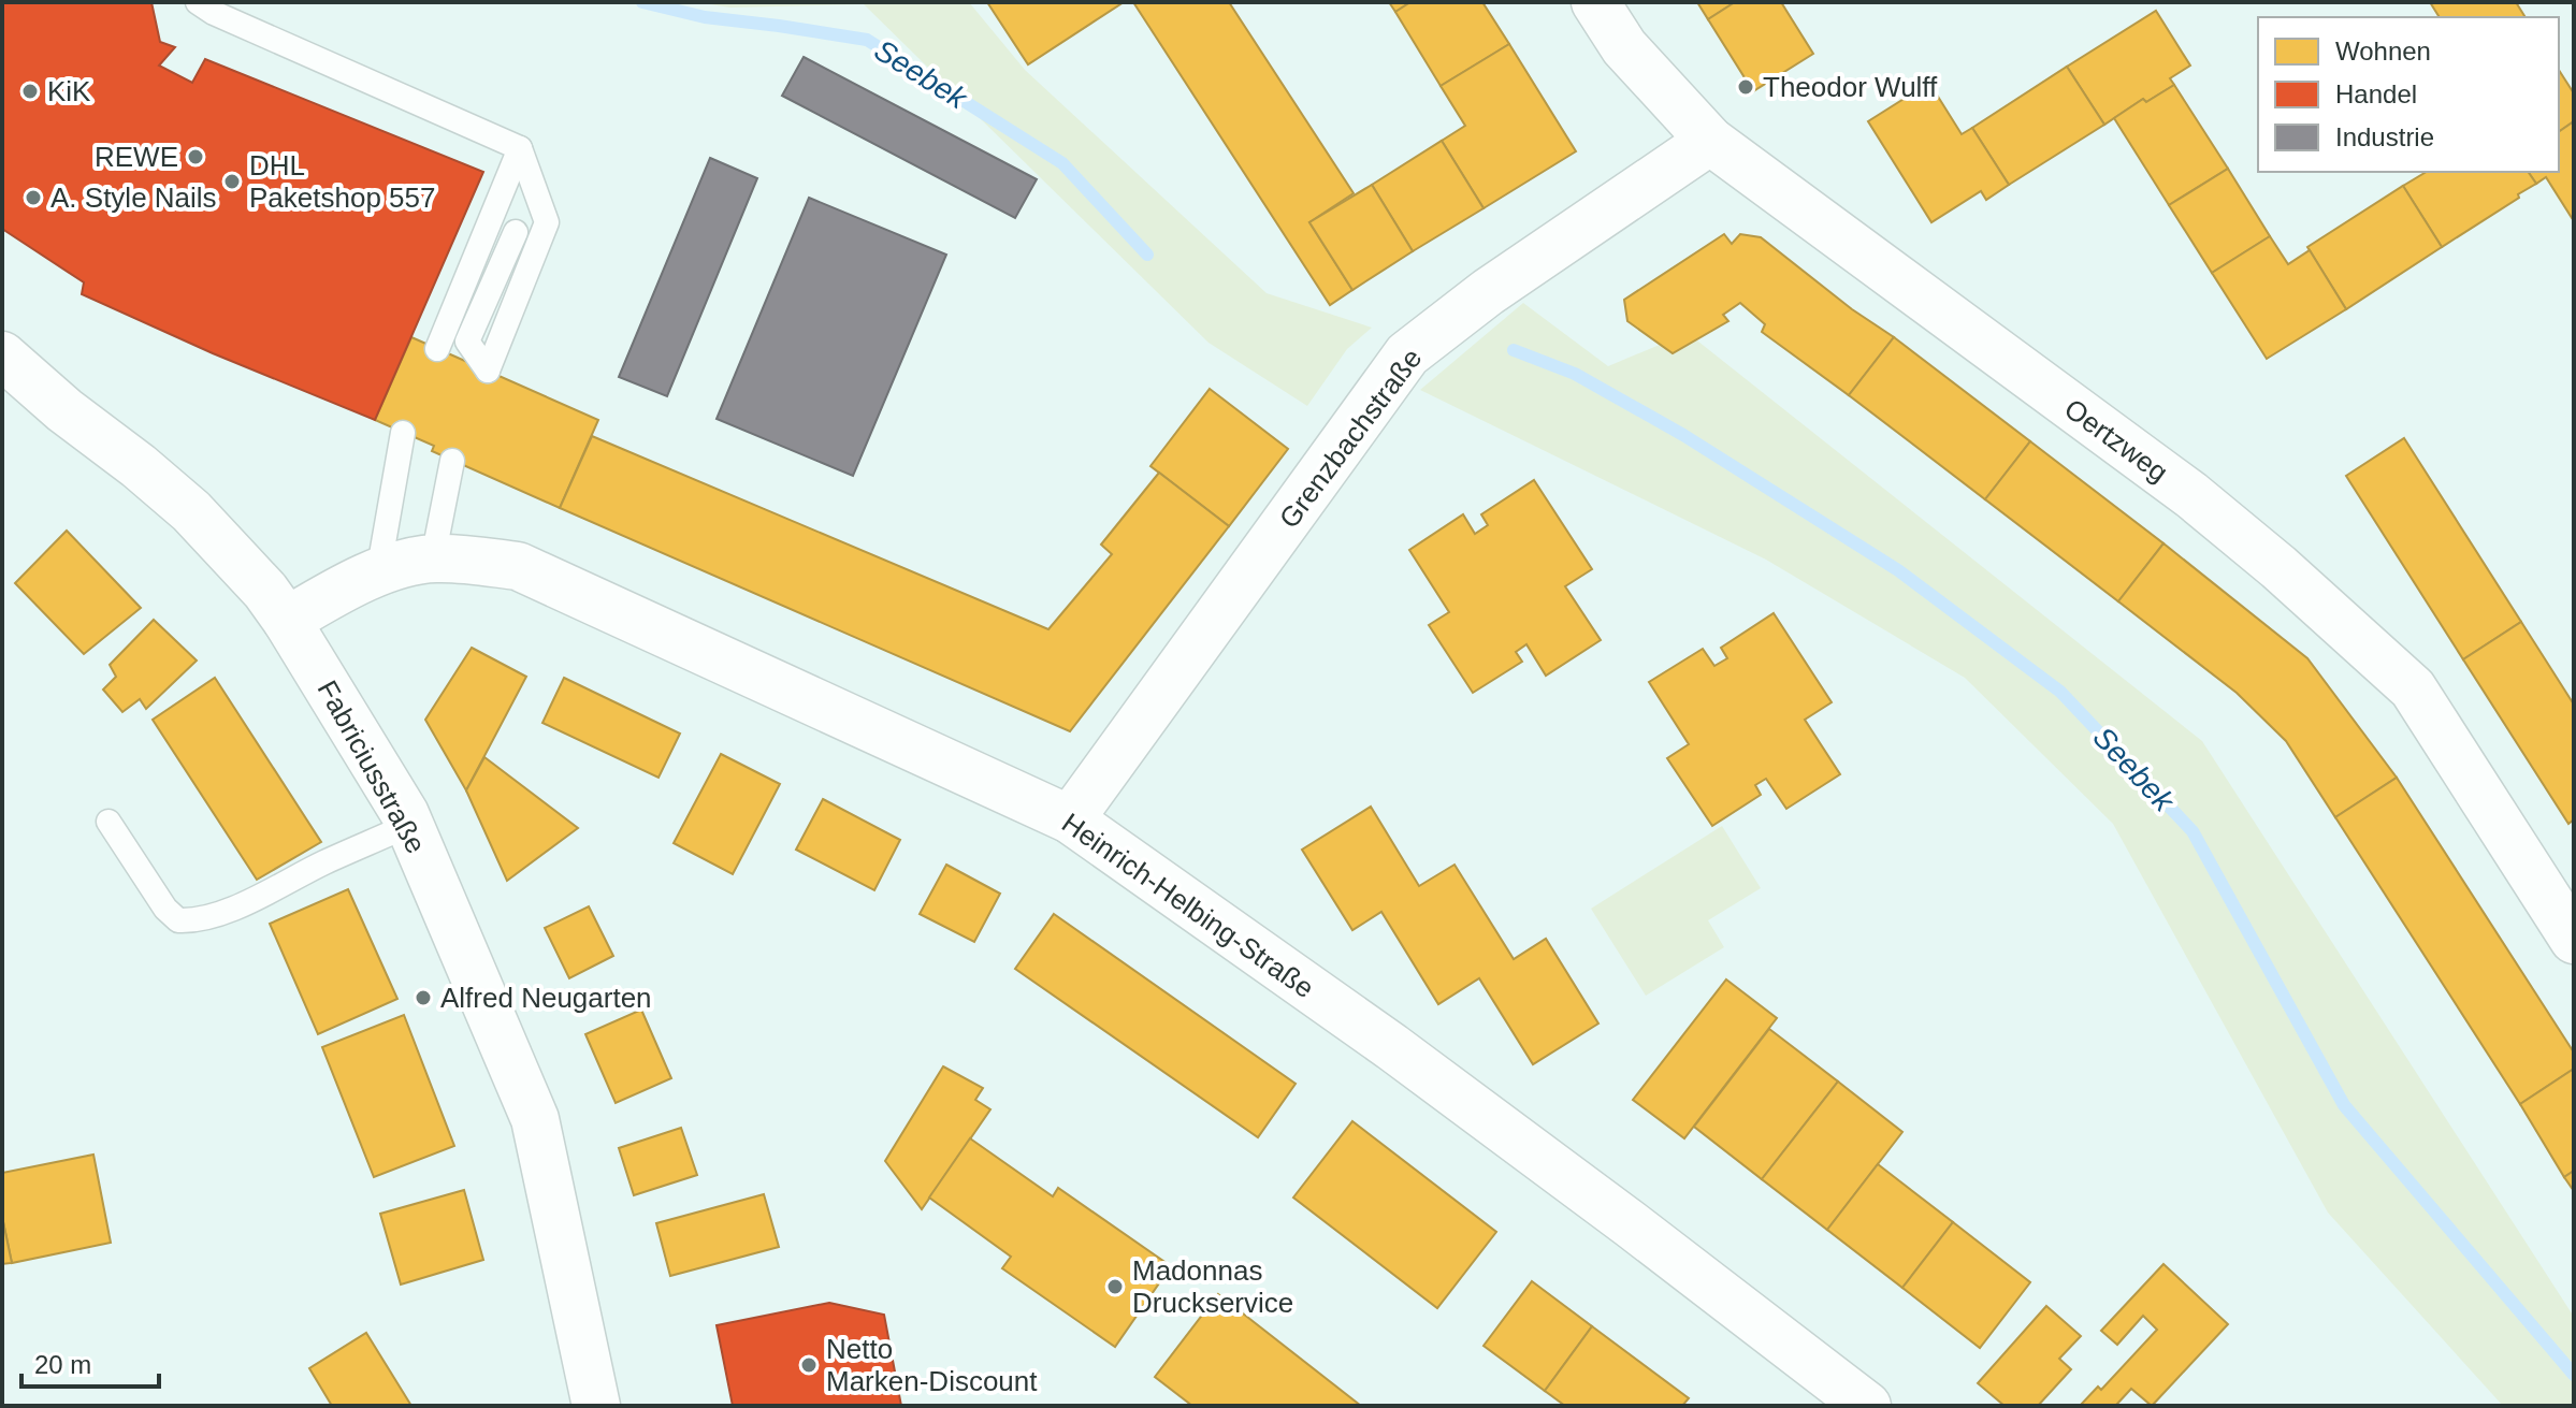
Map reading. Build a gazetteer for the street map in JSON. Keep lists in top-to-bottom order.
{
  "streets": {
    "street": [
      "Grenzbachstraße",
      "Oertzweg",
      "Fabriciusstraße",
      "Heinrich-Helbing-Straße"
    ]
  },
  "crossings": [
    ["Grenzbachstraße", "Oertzweg"],
    ["Grenzbachstraße", "Heinrich-Helbing-Straße"],
    ["Fabriciusstraße", "Heinrich-Helbing-Straße"]
  ],
  "water": ["Seebek"],
  "places": [
    "Theodor Wulff",
    "KiK",
    "REWE",
    "DHL Paketshop 557",
    "A. Style Nails",
    "Alfred Neugarten",
    "Madonnas Druckservice",
    "Netto Marken-Discount"
  ],
  "legend": ["Wohnen", "Handel", "Industrie"],
  "scale_bar": "20 m"
}
